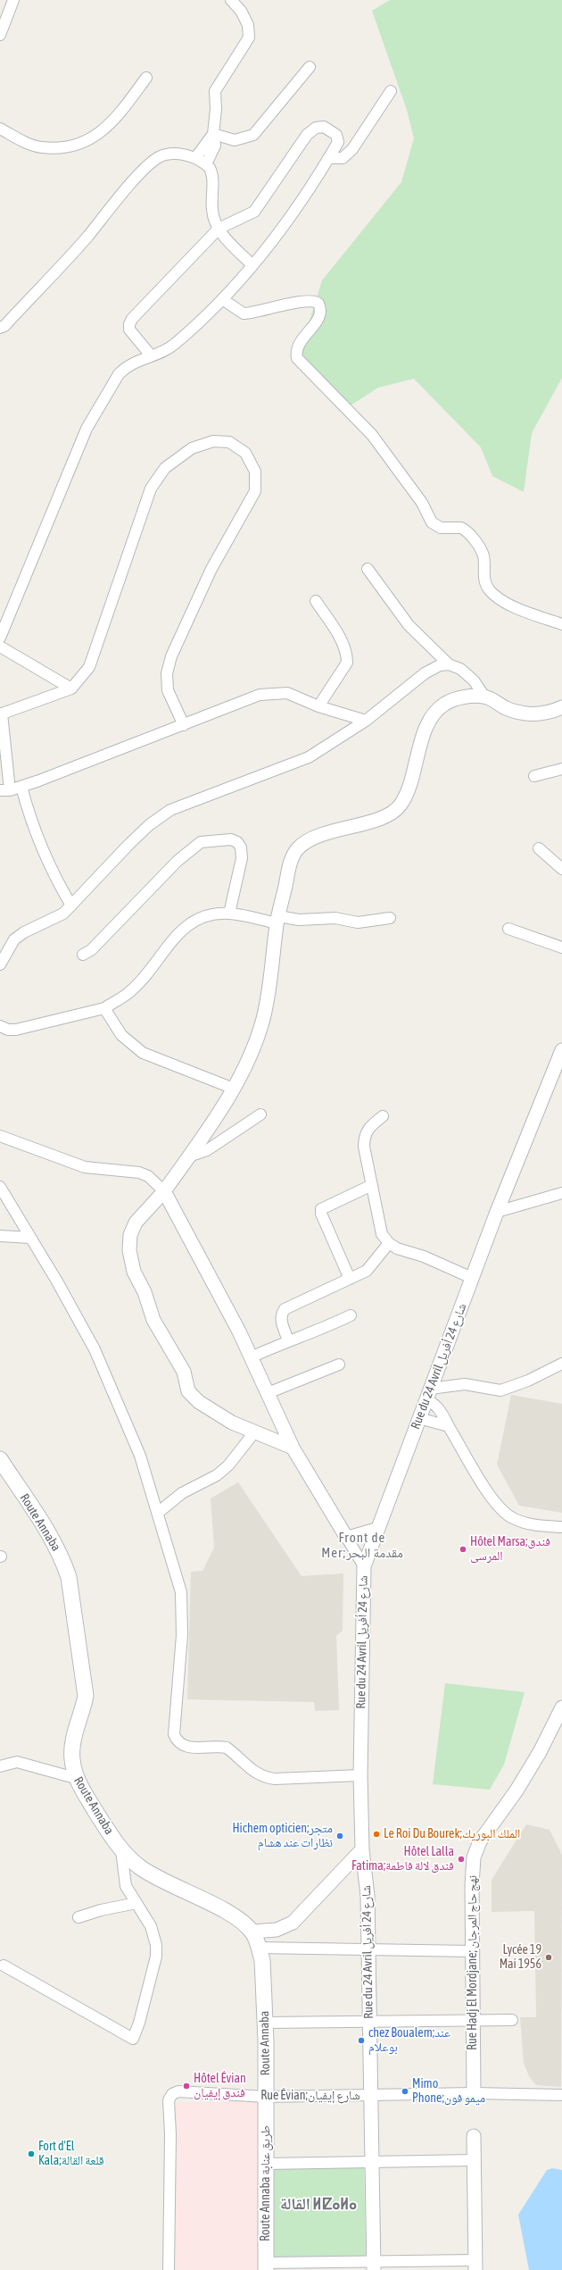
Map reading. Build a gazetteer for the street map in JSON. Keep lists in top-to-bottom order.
{
  "streets": {
    "main road": ["Route Annaba", "Route Annaba طريق عنابة"],
    "street": ["Rue du 24 Avril شارع 24 أفريل", "Rue Hadj El Mordjane; نهج حاج المرجان", "Rue Évian;شارع إيفيان"]
  },
  "crossings": [
    ["Rue du 24 Avril شارع 24 أفريل", "Rue Évian;شارع إيفيان"],
    ["Route Annaba", "Rue Évian;شارع إيفيان"],
    ["Route Annaba", "Route Annaba طريق عنابة"],
    ["Rue Hadj El Mordjane; نهج حاج المرجان", "Rue Évian;شارع إيفيان"],
    ["Rue Évian;شارع إيفيان", "Route Annaba طريق عنابة"]
  ],
  "districts": ["Front de Mer;مقدمة البحر", "القالة ⵍⵇⴰⵍⴰ"],
  "places": [
    "Hôtel Marsa;فندق المرسى",
    "Le Roi Du Bourek;الملك البوريك",
    "Hichem opticien;متجر نظارات عند هشام",
    "Hôtel Lalla Fatima;فندق لالة فاطمة",
    "Lycée 19 Mai 1956",
    "chez Boualem;عند بوعلام",
    "Hôtel Évian فندق إيفيان",
    "Mimo Phone;ميمو فون",
    "Fort d'El Kala;قلعة القالة"
  ]
}
